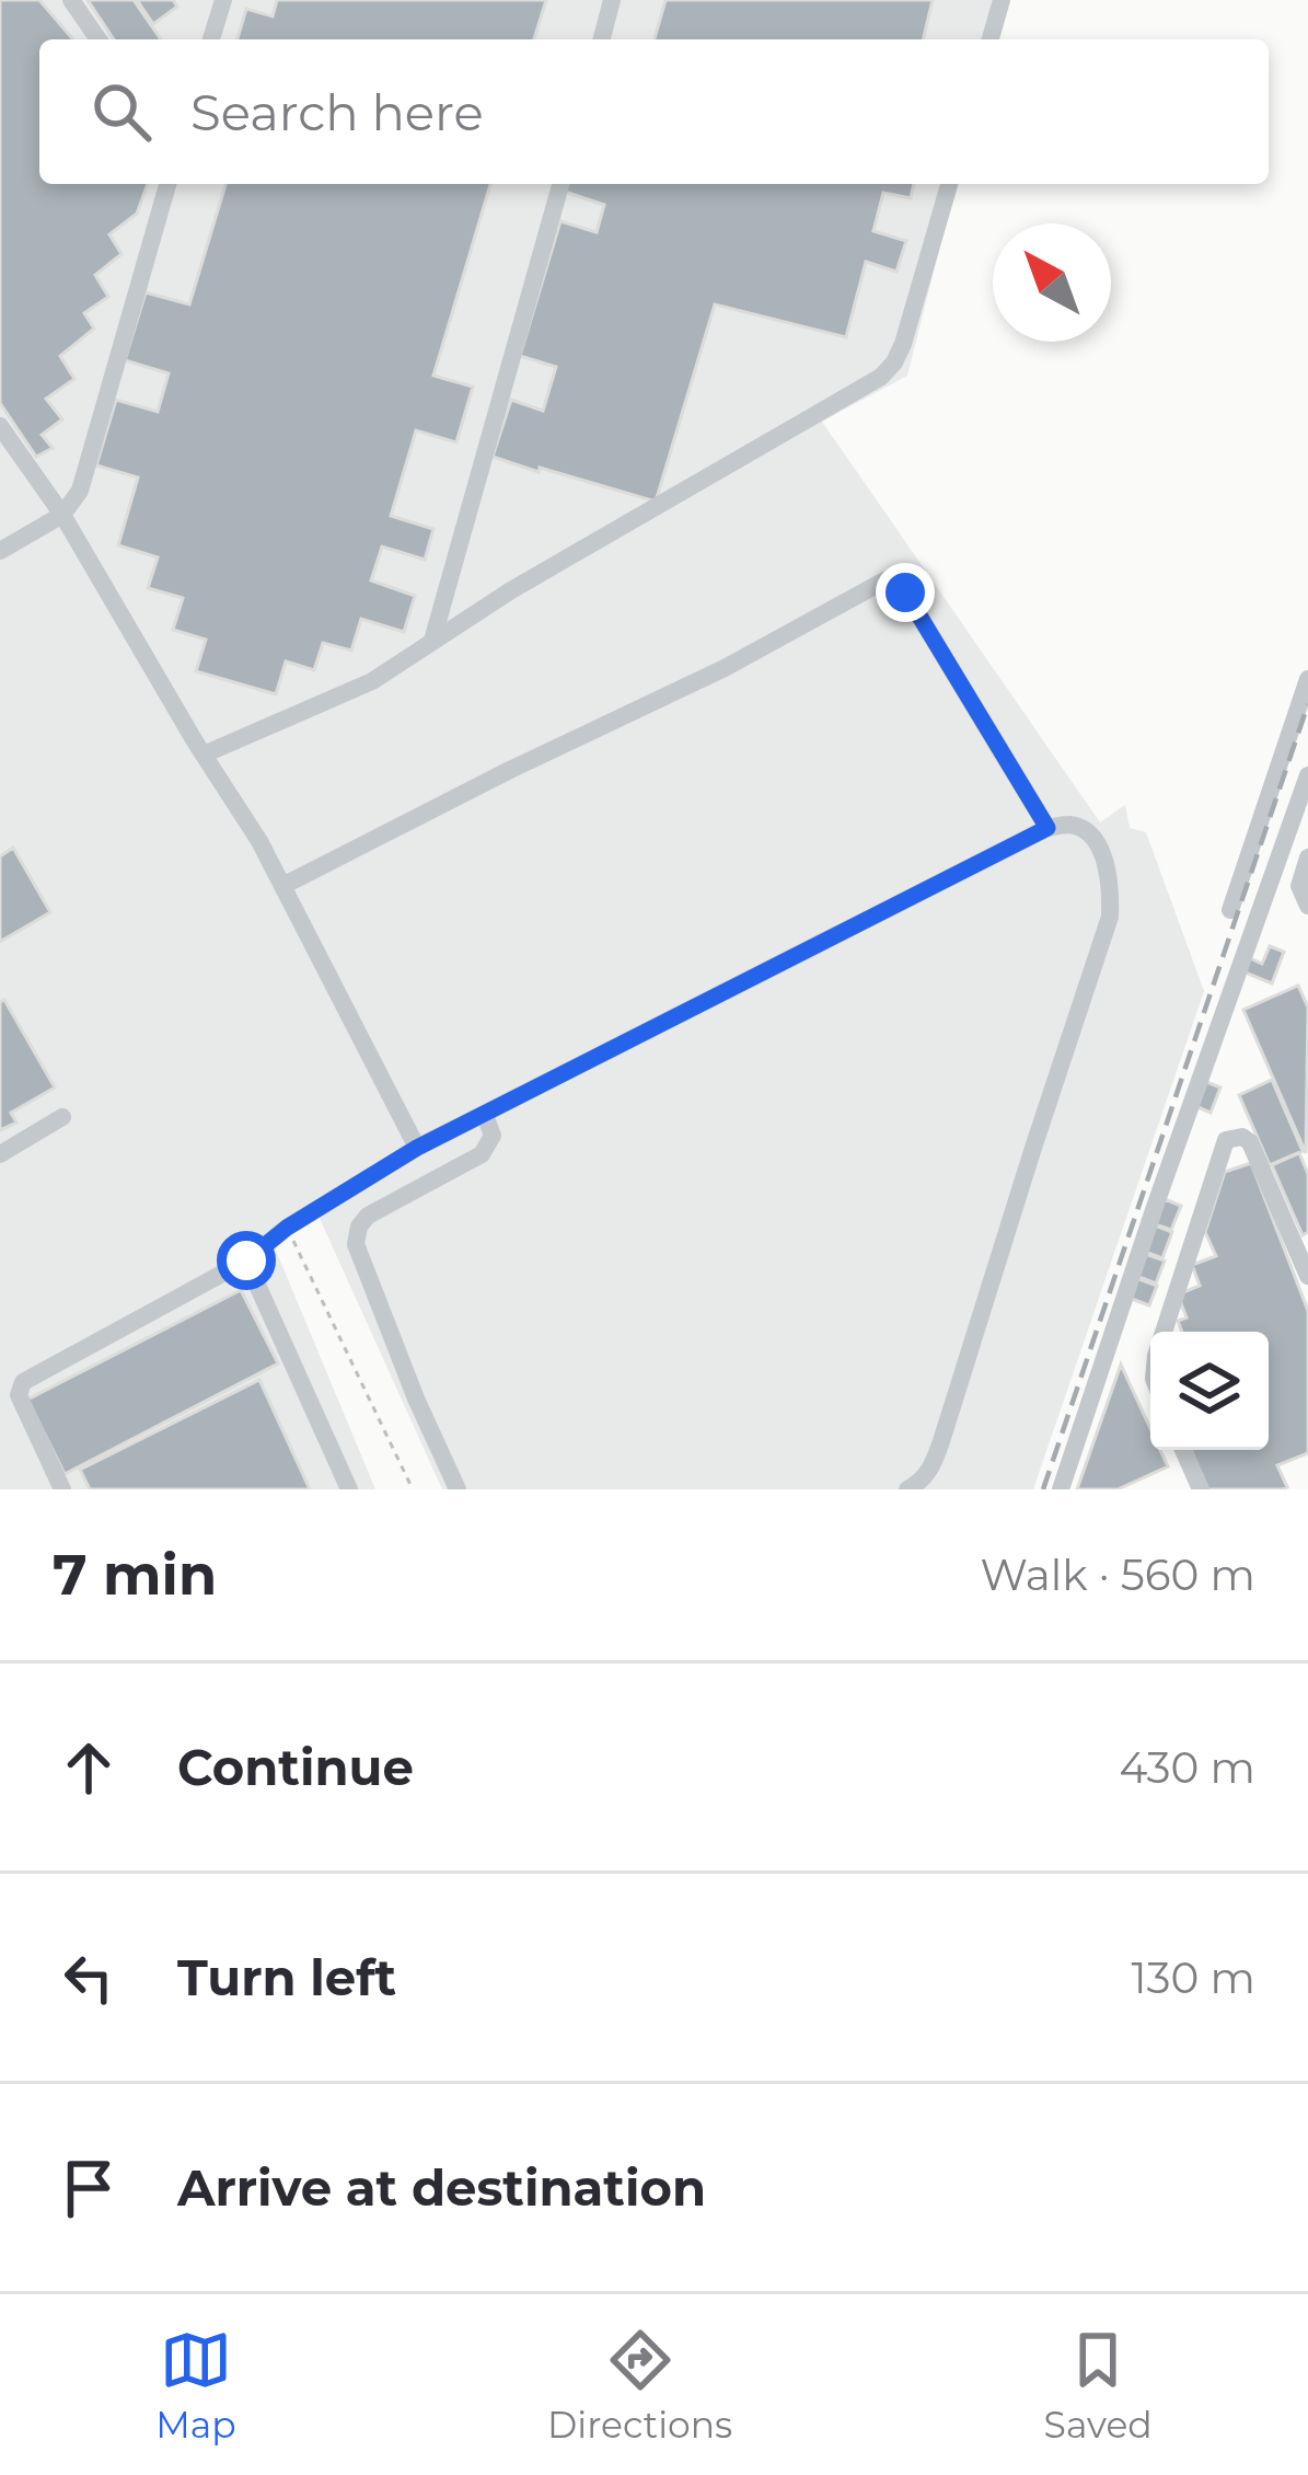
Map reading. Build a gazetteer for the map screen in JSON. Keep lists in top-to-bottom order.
{
  "north": "top left",
  "page": {
    "search": "Search here",
    "heading": ["7 min", "Walk · 560 m"],
    "list": [
      ["Continue", "430 m"],
      ["Turn left", "130 m"],
      "Arrive at destination"
    ],
    "nav": ["Map", "Directions", "Saved"]
  }
}
